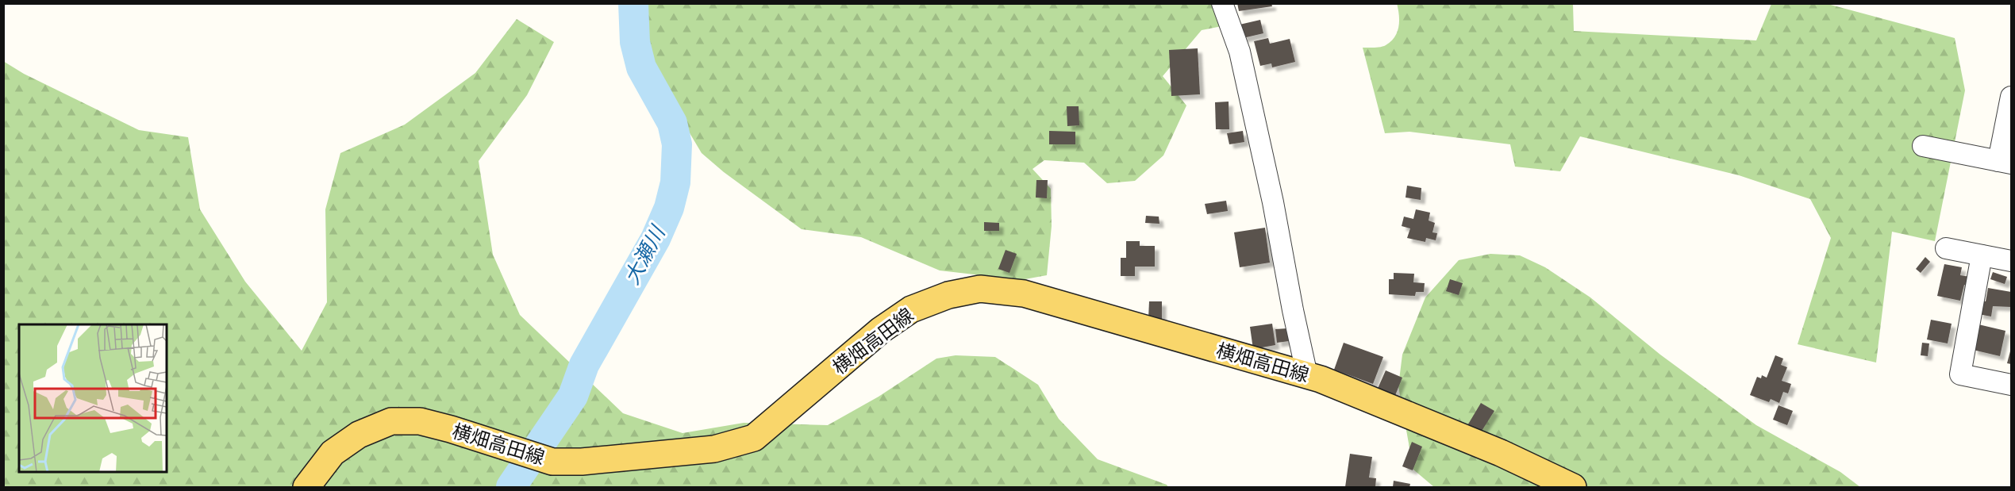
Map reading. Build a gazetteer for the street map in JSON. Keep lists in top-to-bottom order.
{
  "streets": {
    "main road": ["横畑高田線"]
  },
  "water": ["大瀬川"]
}
